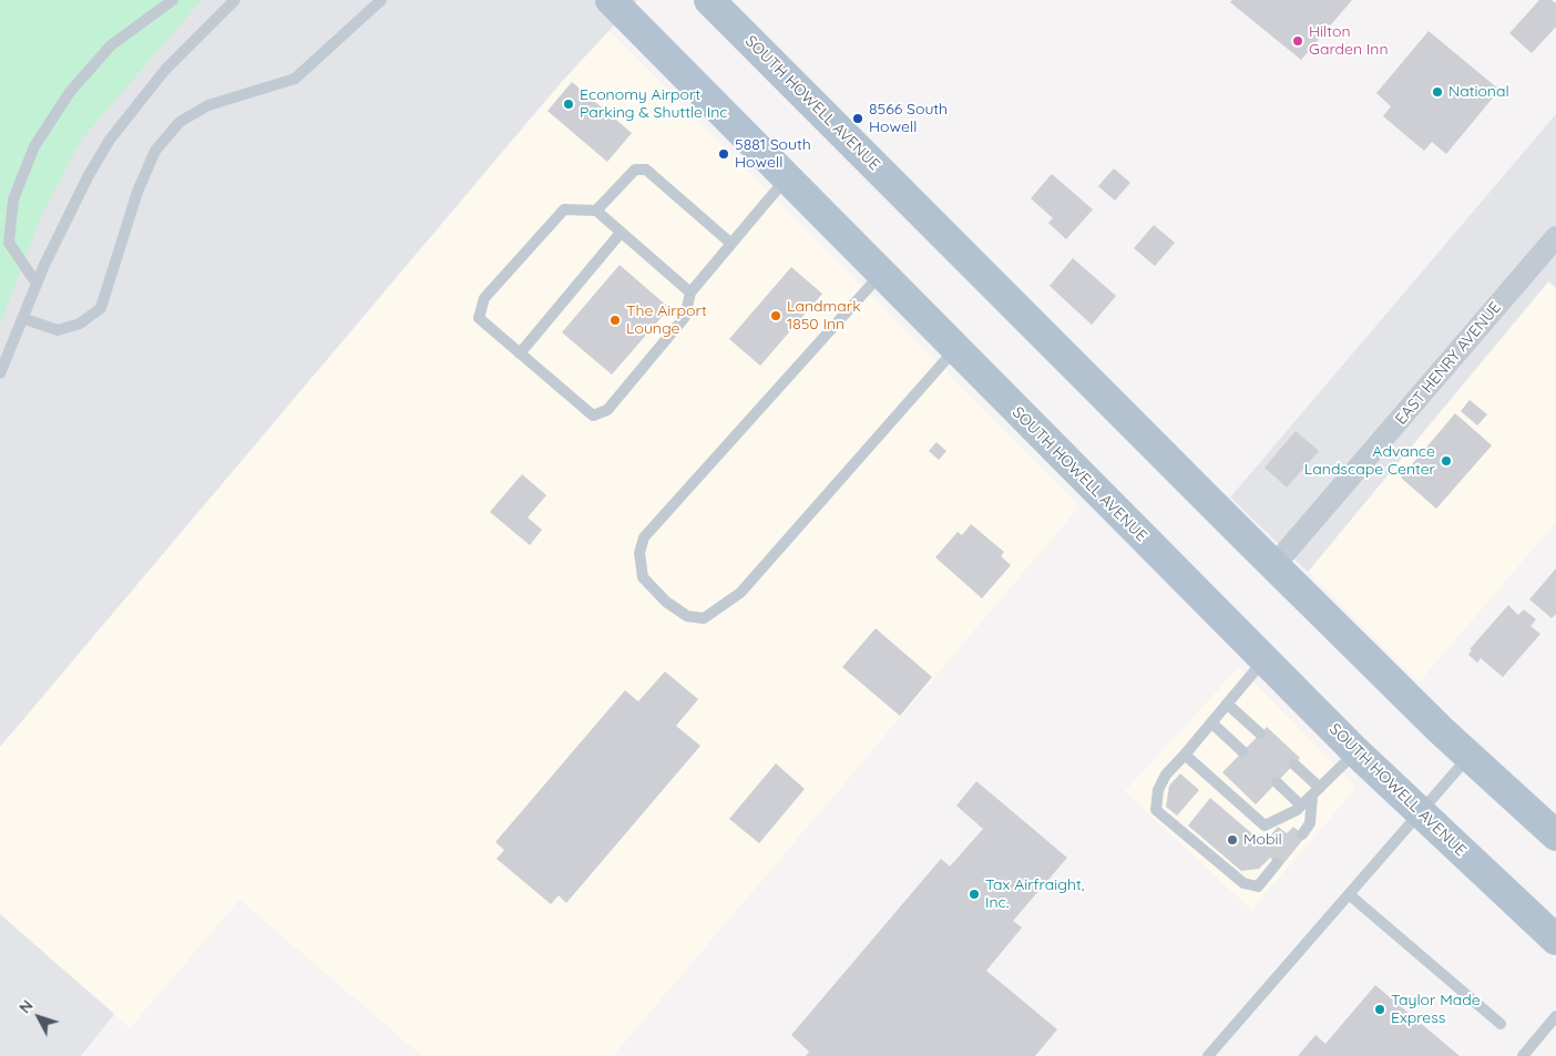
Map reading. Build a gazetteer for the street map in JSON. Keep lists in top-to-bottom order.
{
  "streets": {
    "main road": ["SOUTH HOWELL AVENUE"],
    "street": ["EAST HENRY AVENUE"]
  },
  "crossings": [
    ["SOUTH HOWELL AVENUE", "EAST HENRY AVENUE"]
  ],
  "places": [
    "Hilton Garden Inn",
    "National",
    "Economy Airport Parking & Shuttle Inc",
    "8566 South Howell",
    "5881 South Howell",
    "Landmark 1850 Inn",
    "The Airport Lounge",
    "Advance Landscape Center",
    "Mobil",
    "Tax Airfraight, Inc.",
    "Taylor Made Express"
  ],
  "north": "top left"
}
